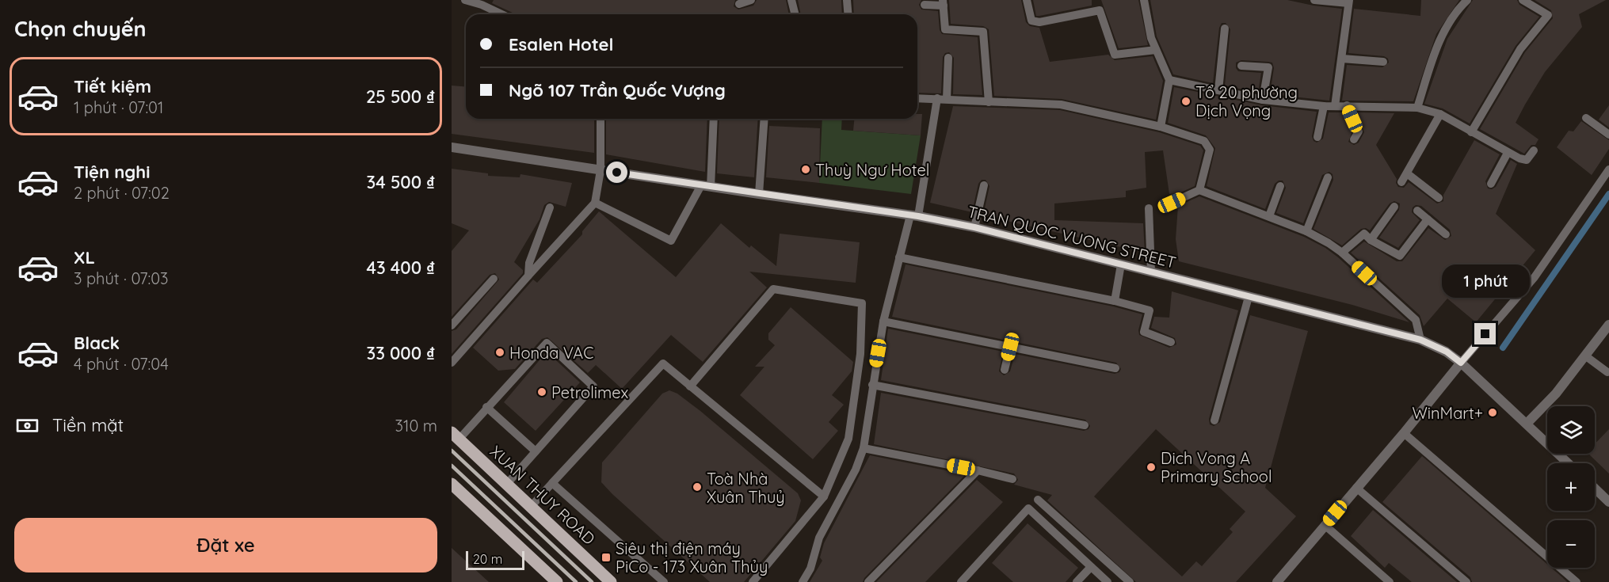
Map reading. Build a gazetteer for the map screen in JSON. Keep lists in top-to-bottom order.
{
  "streets": {
    "main road": ["XUAN THUY ROAD"],
    "street": ["TRAN QUOC VUONG STREET"]
  },
  "places": {
    "other": [
      "Tổ 20 phường Dịch Vọng",
      "Thuỳ Ngư Hotel",
      "Honda VAC",
      "Petrolimex",
      "WinMart+",
      "Dich Vong A Primary School",
      "Toà Nhà Xuân Thuỷ"
    ],
    "transit": ["Siêu thị điện máy PiCo - 173 Xuân Thủy"]
  },
  "scale_bar": "20 m",
  "page": {
    "heading": "Chọn chuyến",
    "banner": ["Esalen Hotel", "Ngõ 107 Trần Quốc Vượng"],
    "list": [
      {
        "name": "Tiết kiệm",
        "note": "1 phút · 07:01",
        "value": "25 500 ₫"
      },
      {
        "name": "Tiện nghi",
        "note": "2 phút · 07:02",
        "value": "34 500 ₫"
      },
      {
        "name": "XL",
        "note": "3 phút · 07:03",
        "value": "43 400 ₫"
      },
      {
        "name": "Black",
        "note": "4 phút · 07:04",
        "value": "33 000 ₫"
      }
    ],
    "bubble": "1 phút",
    "pay": ["Tiền mặt", "310 m"],
    "map_buttons": ["+", "−"],
    "buttons": "Đặt xe",
    "scale": "20 m"
  }
}
